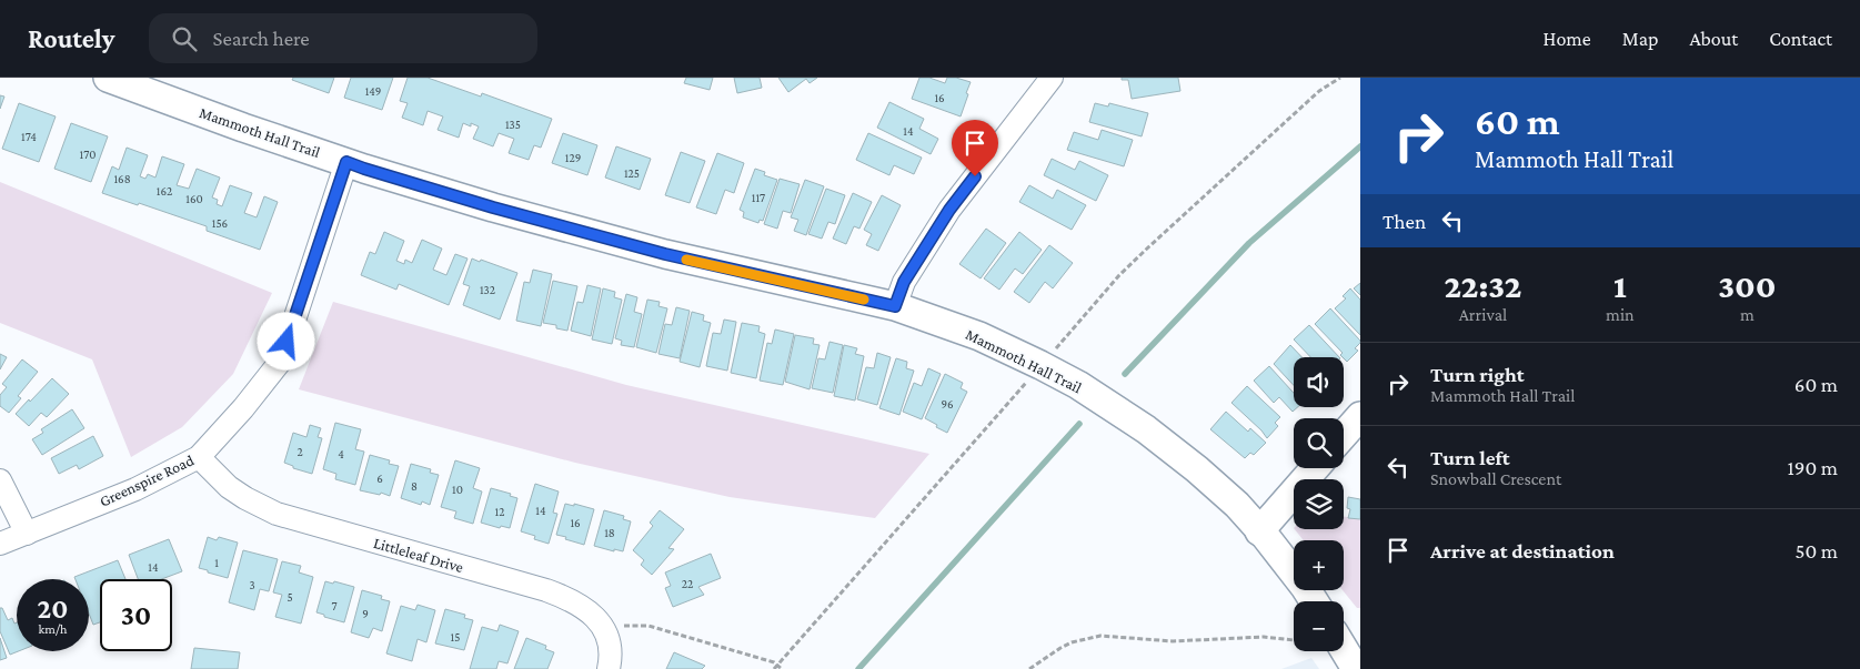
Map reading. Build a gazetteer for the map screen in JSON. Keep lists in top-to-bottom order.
{
  "streets": {
    "street": ["Mammoth Hall Trail", "Greenspire Road", "Littleleaf Drive"]
  },
  "crossings": [
    ["Mammoth Hall Trail", "Greenspire Road"],
    ["Greenspire Road", "Littleleaf Drive"]
  ],
  "house_numbers": [
    "149",
    "16",
    "135",
    "14",
    "174",
    "170",
    "129",
    "125",
    "168",
    "162",
    "117",
    "160",
    "156",
    "132",
    "96",
    "2",
    "4",
    "6",
    "8",
    "10",
    "14",
    "12",
    "16",
    "18",
    "1",
    "14",
    "22",
    "3",
    "5",
    "7",
    "9",
    "15"
  ],
  "page": {
    "header": "Routely",
    "search": "Search here",
    "nav": [
      "Home",
      "Map",
      "About",
      "Contact"
    ],
    "turn": ["60 m", "Mammoth Hall Trail"],
    "then": "Then",
    "eta": [
      "22:32",
      "Arrival",
      "1",
      "min",
      "300",
      "m"
    ],
    "list": [
      {
        "name": "Turn right",
        "note": "Mammoth Hall Trail",
        "value": "60 m"
      },
      {
        "name": "Turn left",
        "note": "Snowball Crescent",
        "value": "190 m"
      },
      {
        "name": "Arrive at destination",
        "value": "50 m"
      }
    ],
    "map_buttons": ["+", "−"],
    "speed": "20 km/h",
    "limit": "30"
  }
}
